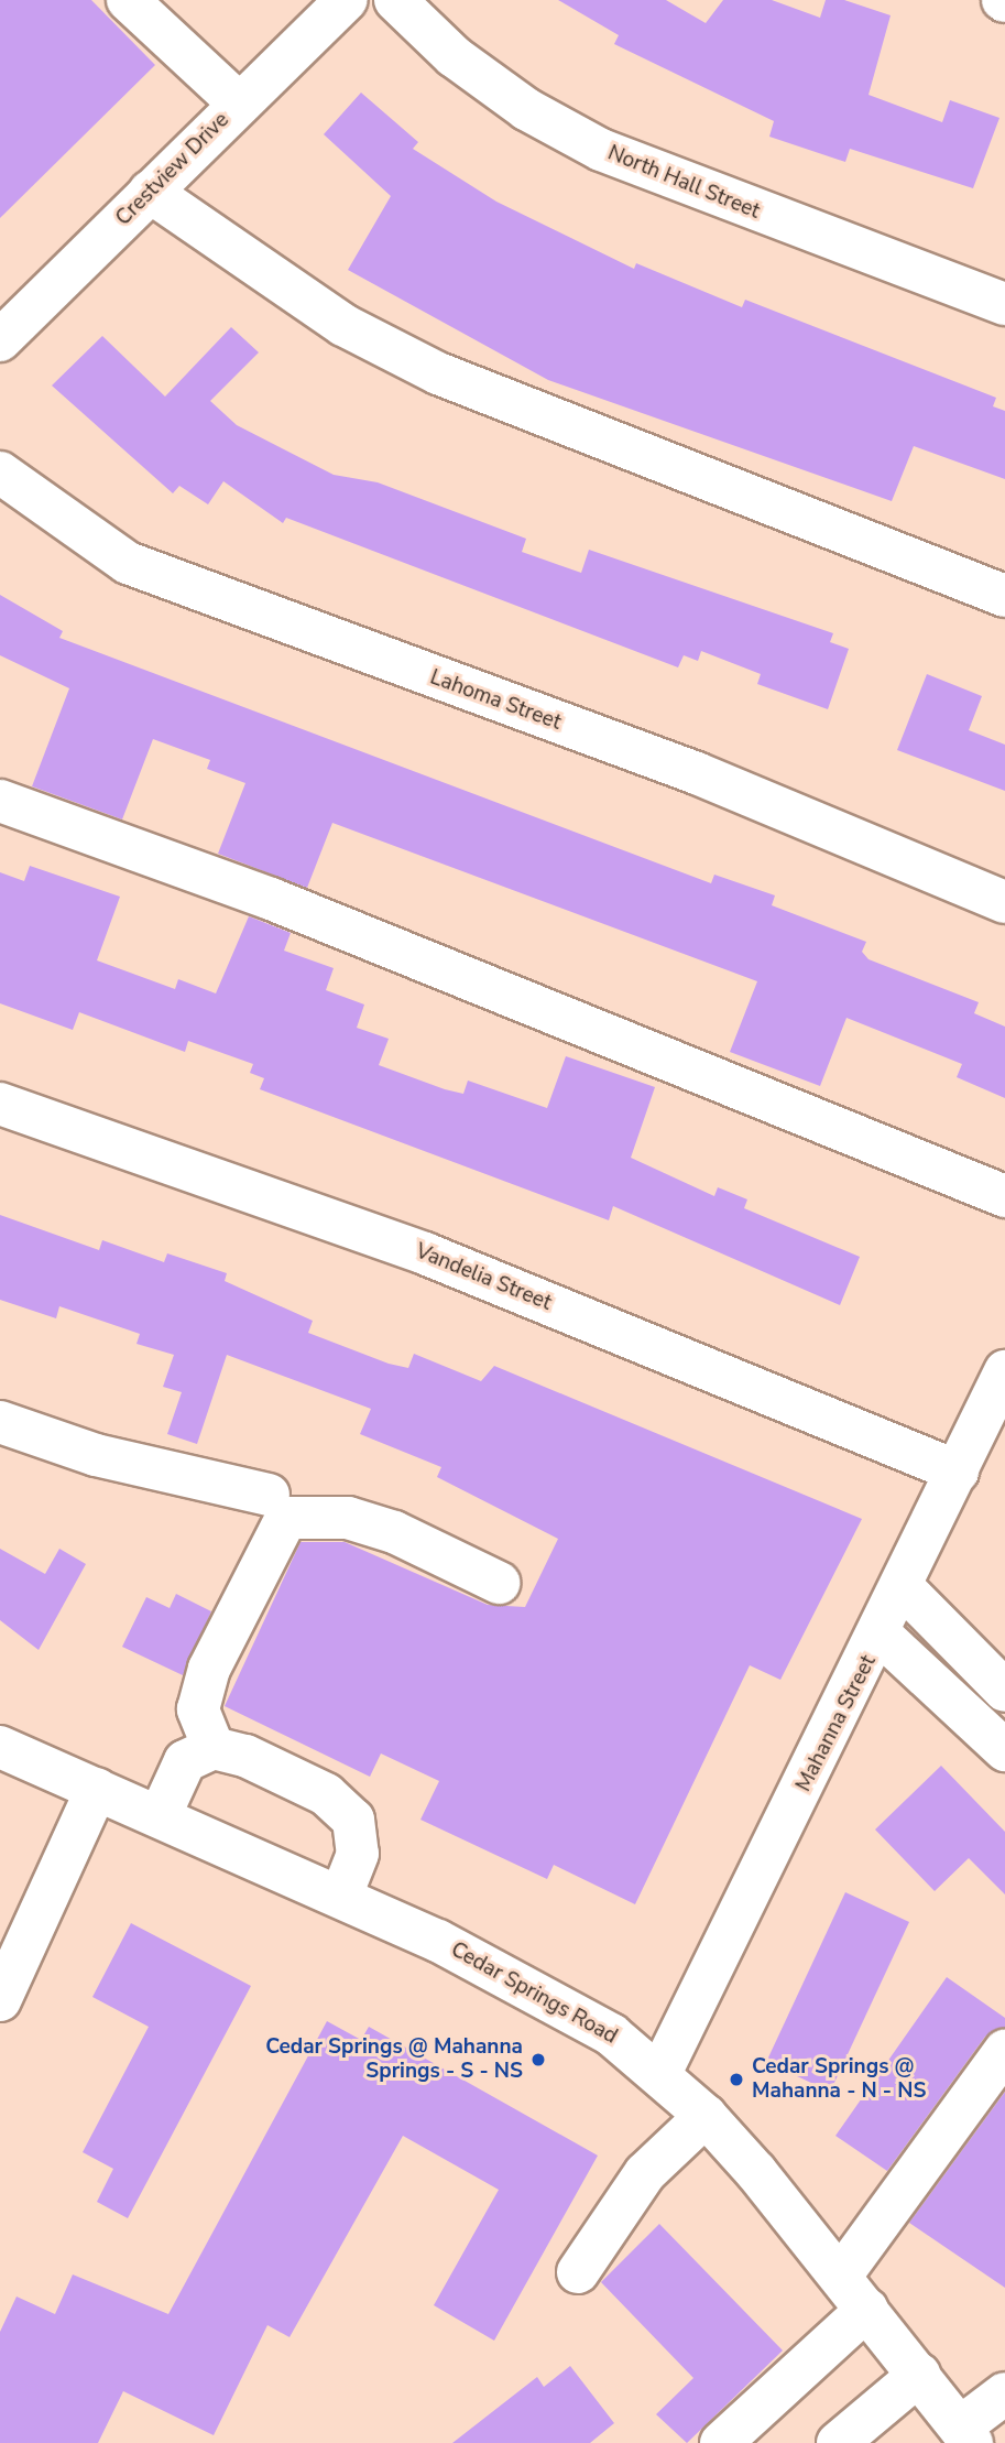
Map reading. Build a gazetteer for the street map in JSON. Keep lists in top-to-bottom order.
{
  "streets": {
    "street": [
      "Crestview Drive",
      "North Hall Street",
      "Lahoma Street",
      "Vandelia Street",
      "Mahanna Street",
      "Cedar Springs Road"
    ]
  },
  "crossings": [
    ["Vandelia Street", "Mahanna Street"],
    ["Mahanna Street", "Cedar Springs Road"]
  ],
  "places": ["Cedar Springs @ Mahanna Springs - S - NS", "Cedar Springs @ Mahanna - N - NS"]
}
